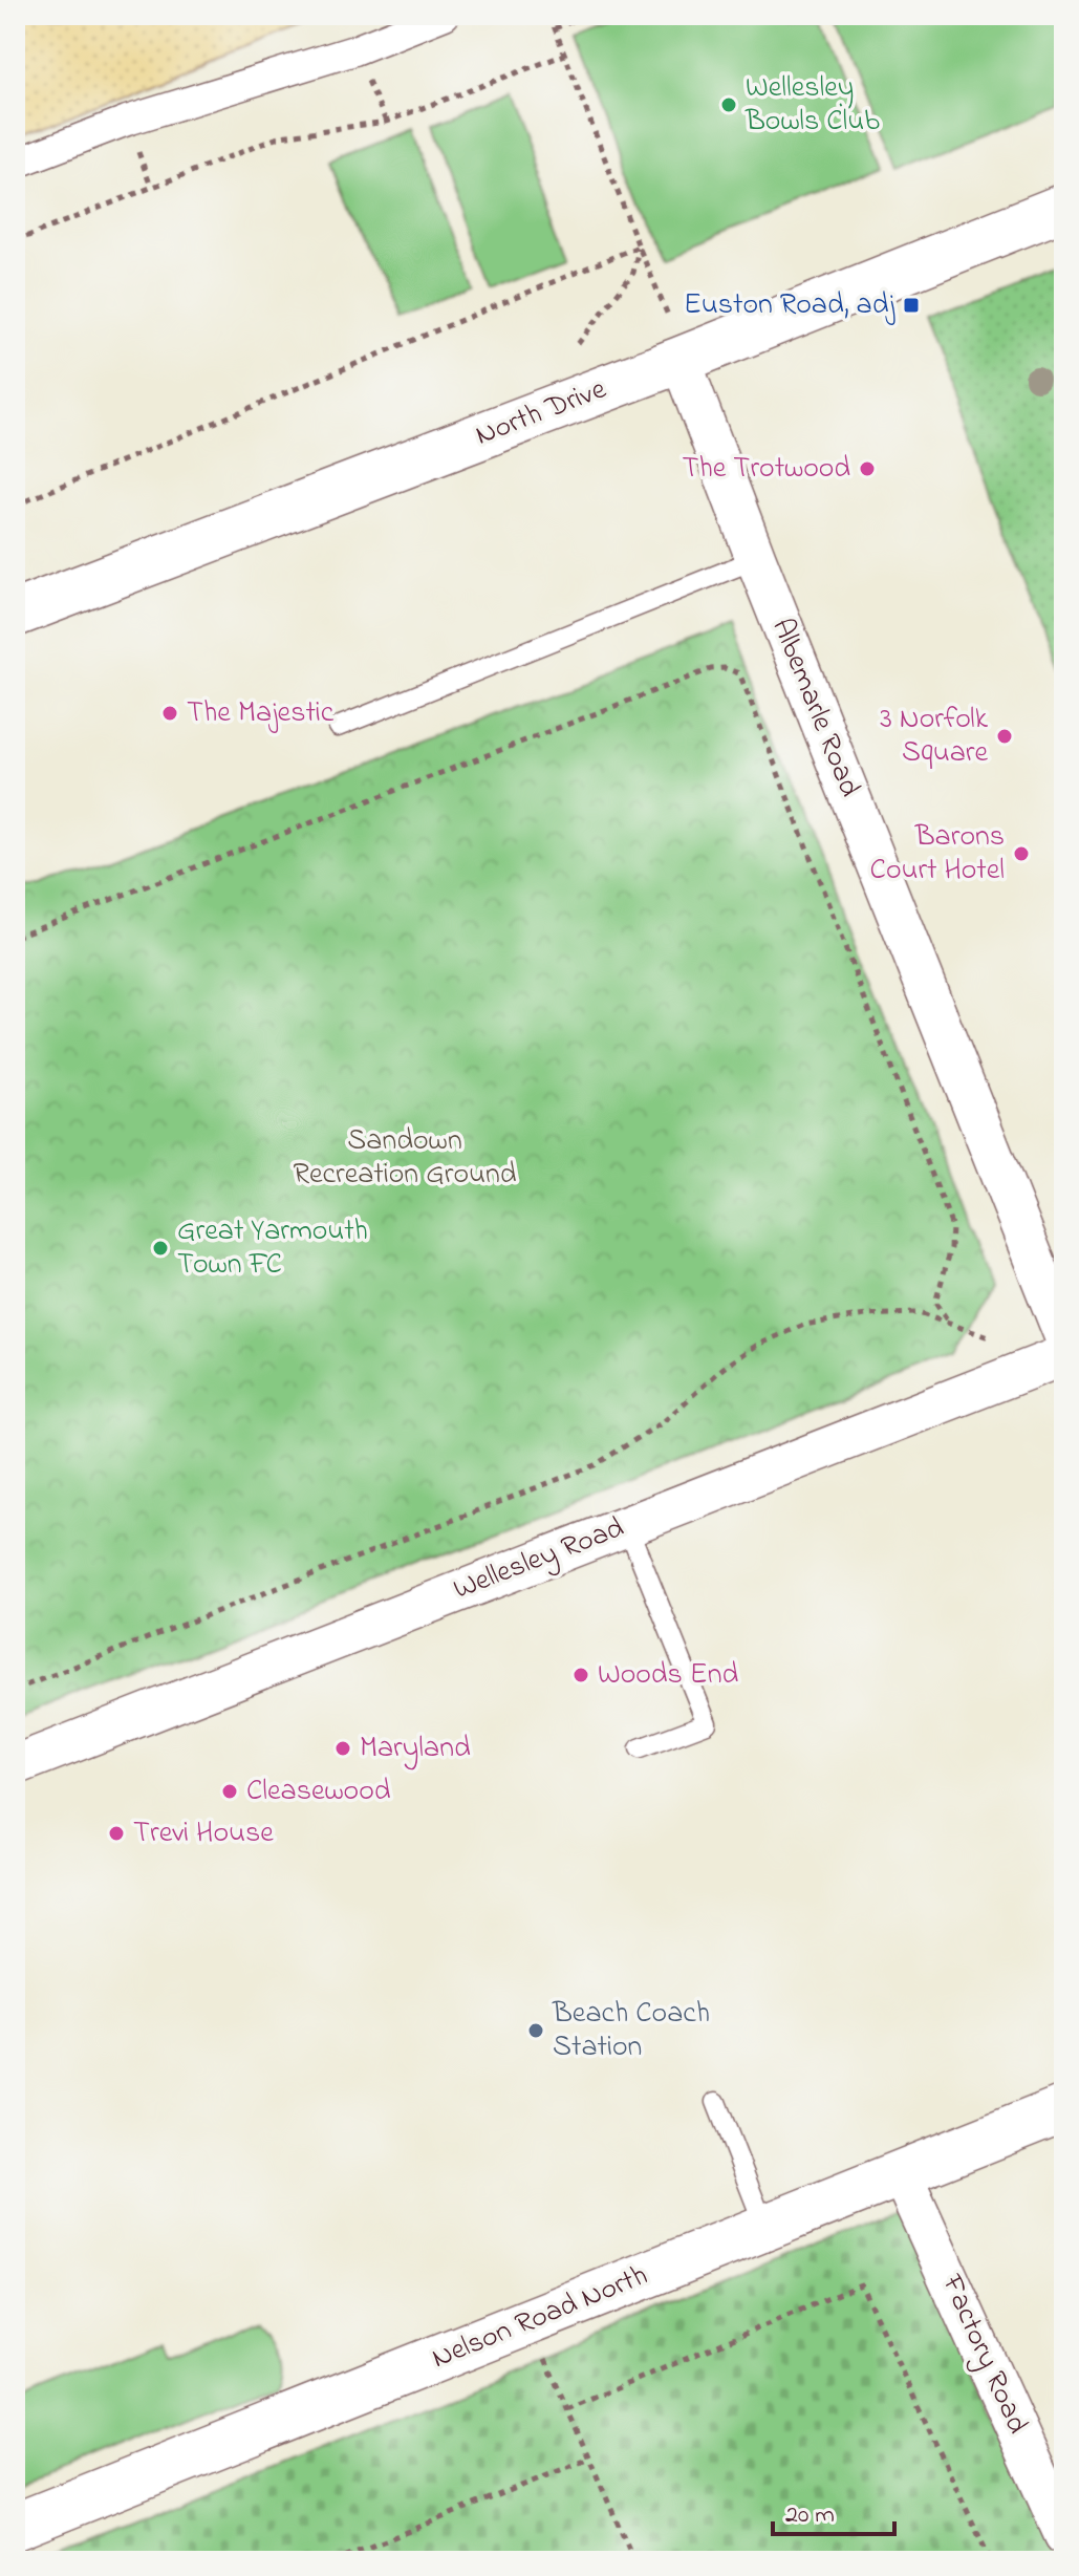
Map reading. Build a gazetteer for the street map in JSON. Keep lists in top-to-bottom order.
{
  "streets": {
    "street": [
      "North Drive",
      "Albemarle Road",
      "Wellesley Road",
      "Nelson Road North",
      "Factory Road"
    ]
  },
  "crossings": [
    ["North Drive", "Albemarle Road"],
    ["Nelson Road North", "Factory Road"]
  ],
  "parks": ["Sandown Recreation Ground"],
  "places": {
    "other": [
      "Wellesley Bowls Club",
      "The Trotwood",
      "The Majestic",
      "3 Norfolk Square",
      "Barons Court Hotel",
      "Great Yarmouth Town FC",
      "Woods End",
      "Maryland",
      "Cleasewood",
      "Trevi House",
      "Beach Coach Station"
    ],
    "transit": ["Euston Road, adj"]
  },
  "scale_bar": "20 m"
}
